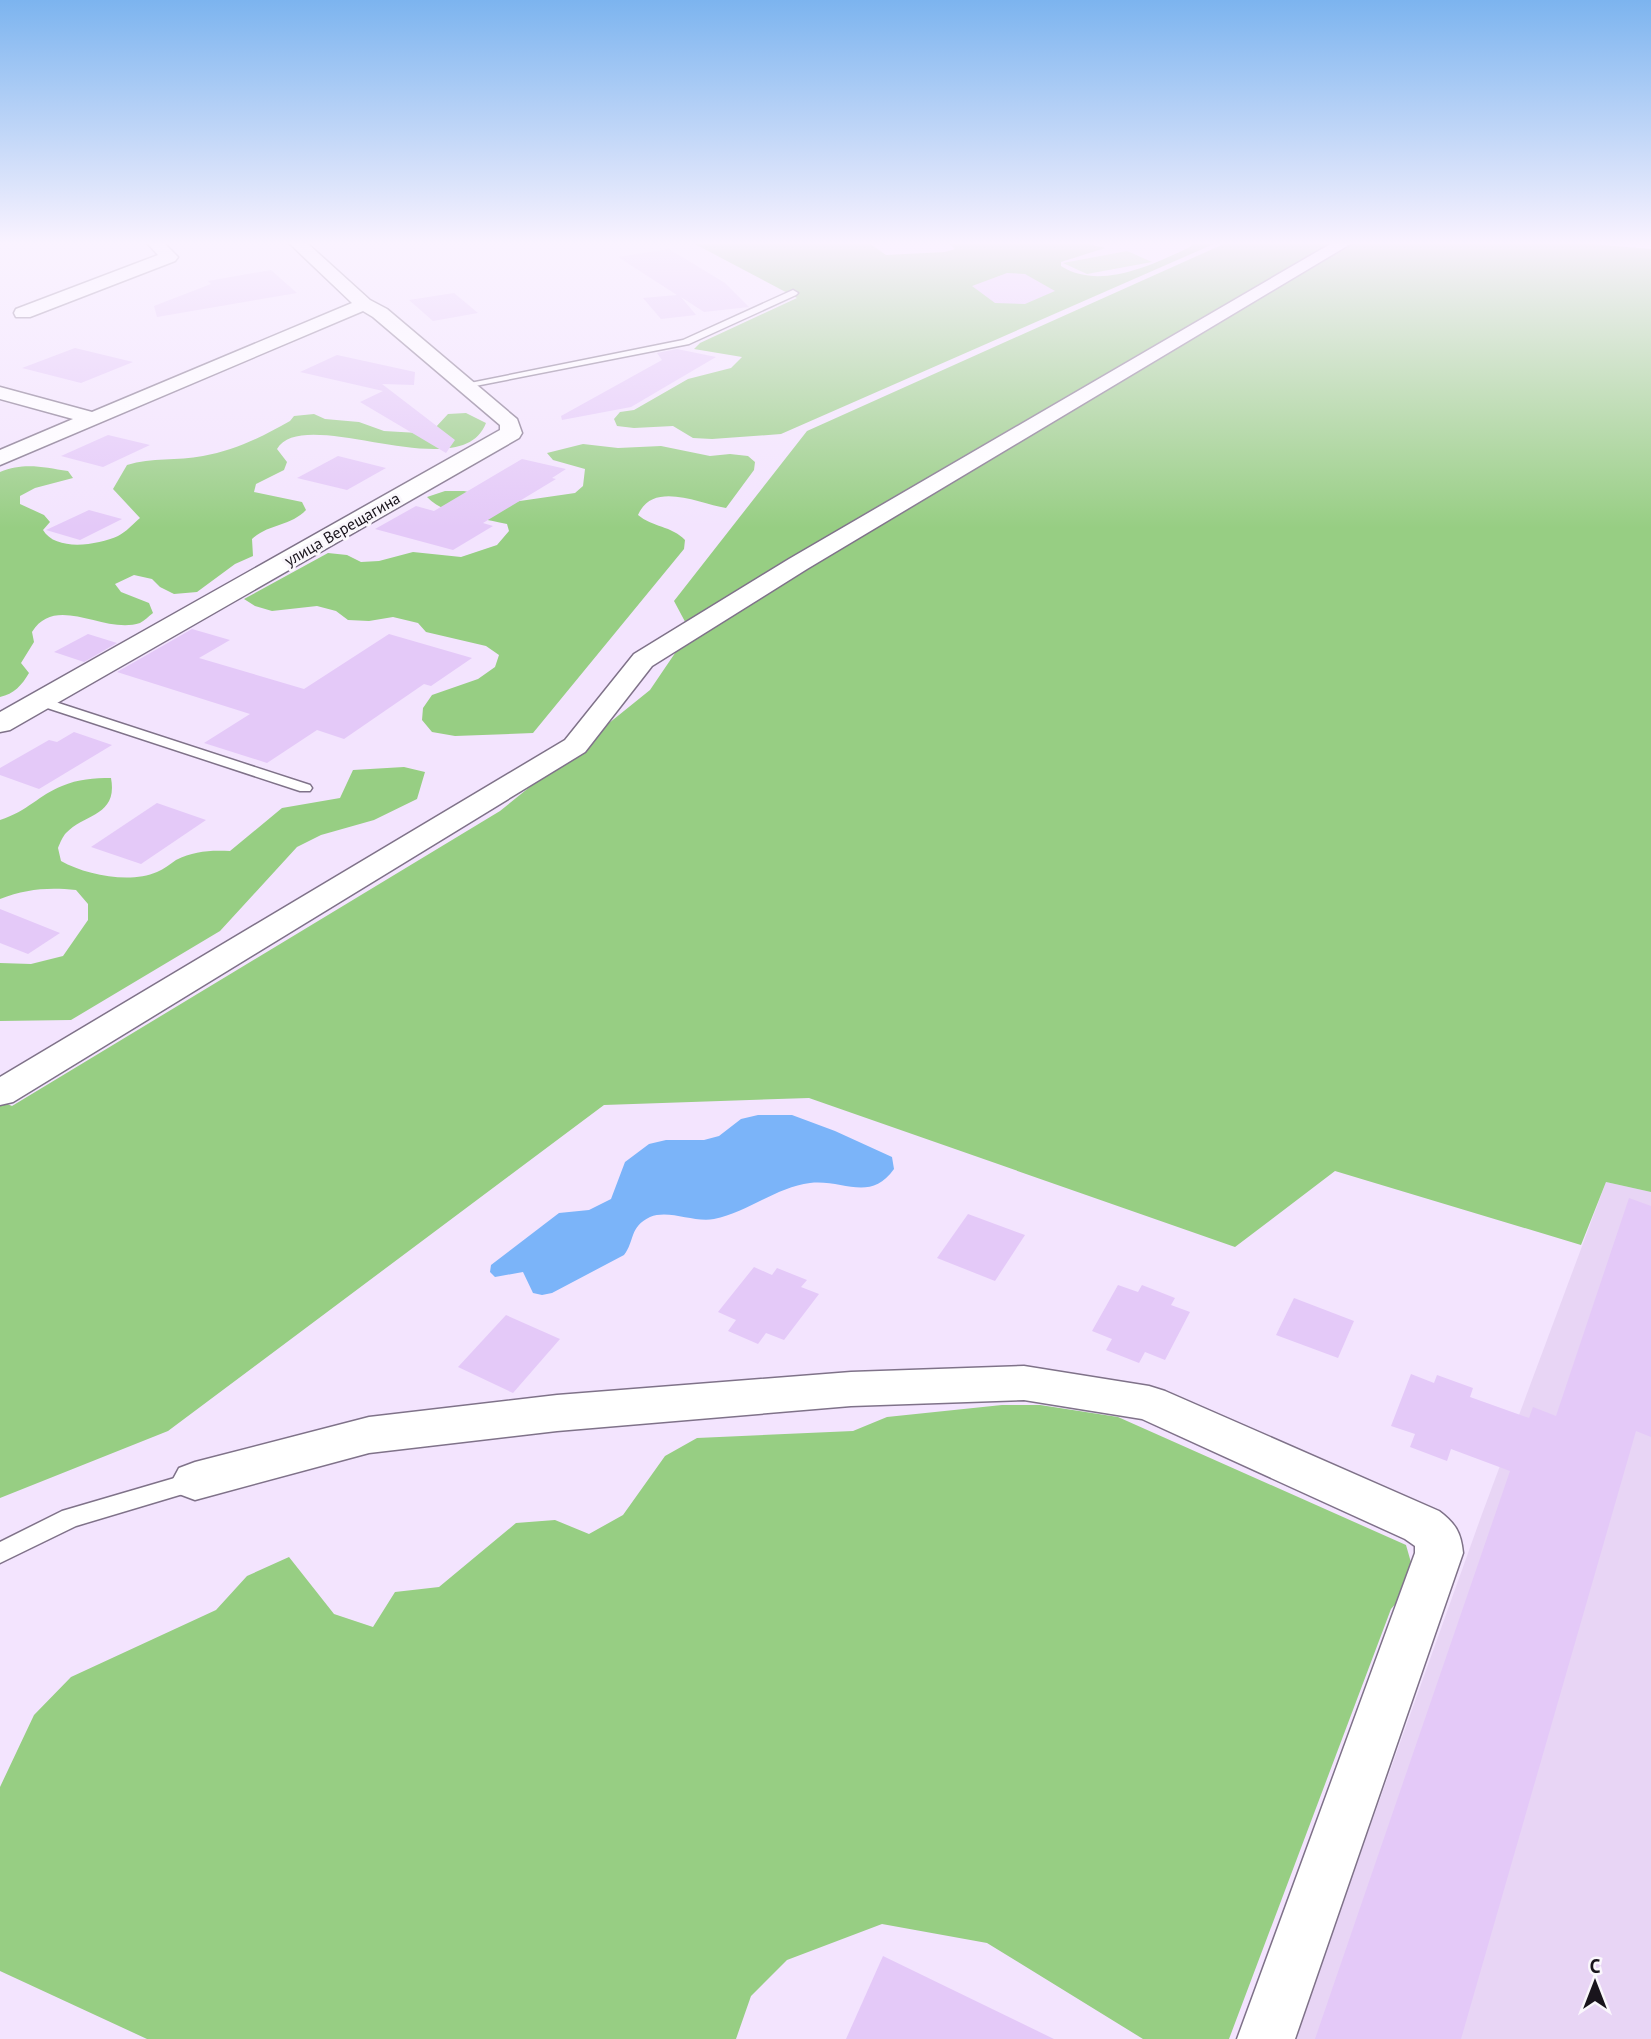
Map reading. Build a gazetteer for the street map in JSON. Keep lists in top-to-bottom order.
{
  "streets": {
    "street": ["улица Верещагина"]
  },
  "north": "top"
}
